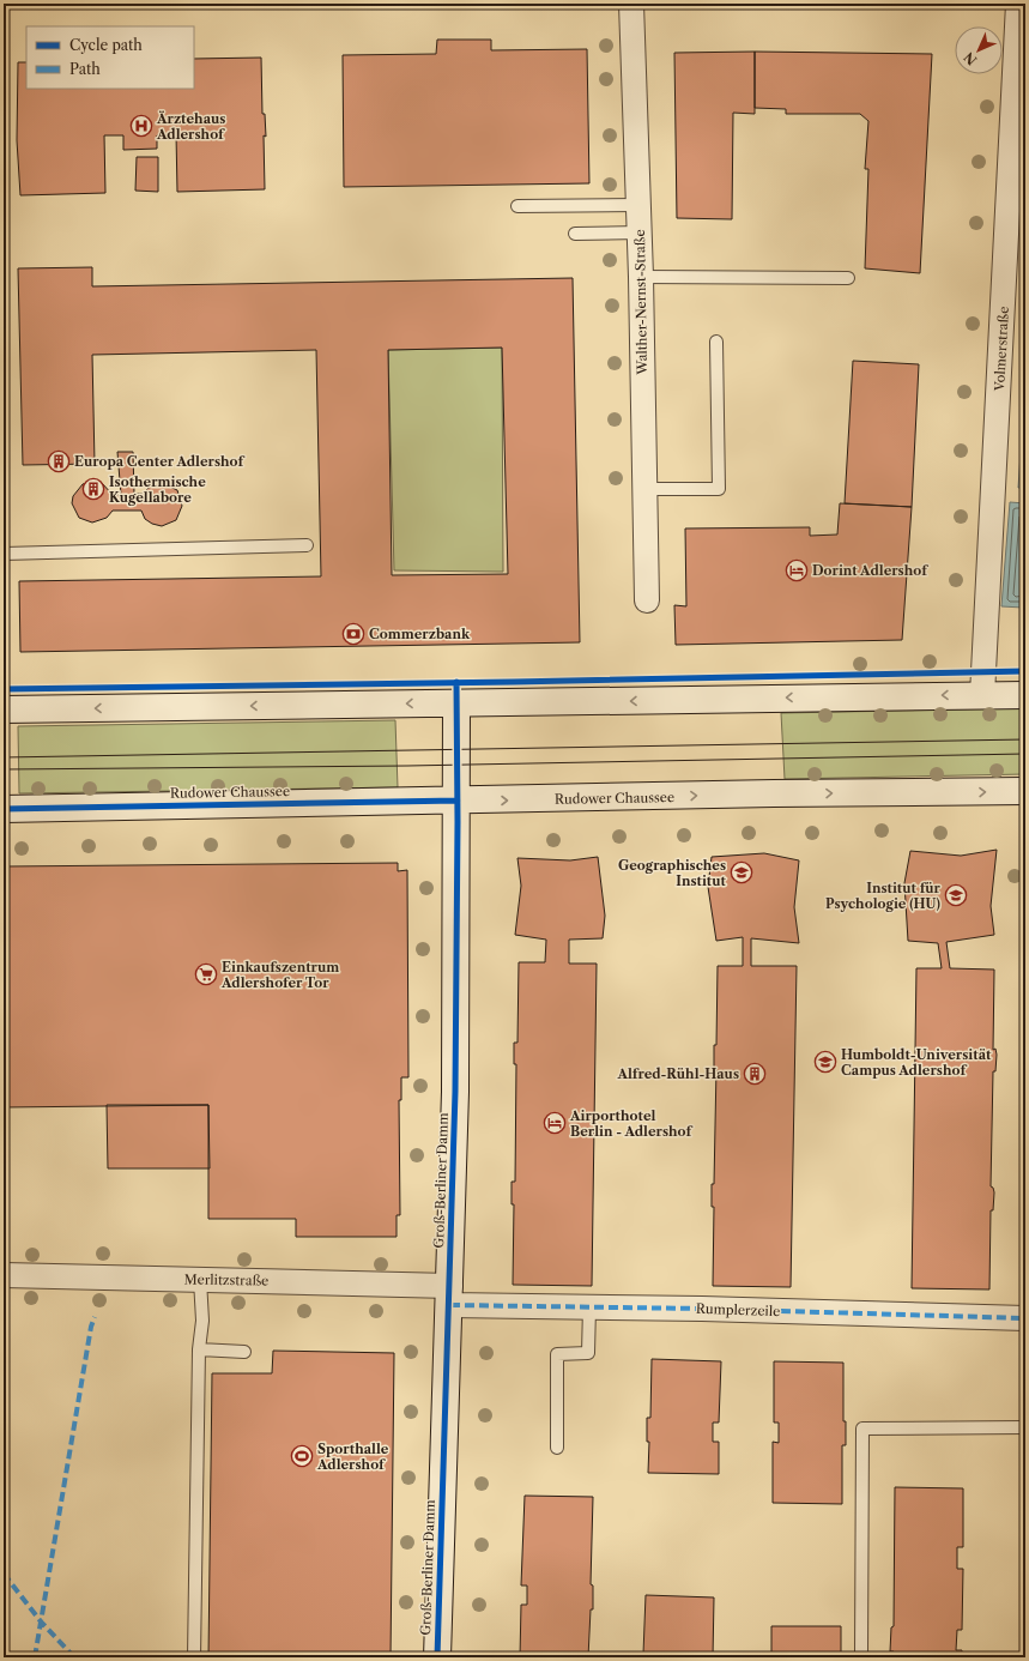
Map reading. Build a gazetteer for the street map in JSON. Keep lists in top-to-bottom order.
{
  "streets": {
    "main road": ["Rudower Chaussee", "Groß-Berliner Damm"],
    "street": [
      "Walther-Nernst-Straße",
      "Volmerstraße",
      "Merlitzstraße",
      "Rumplerzeile"
    ]
  },
  "crossings": [
    ["Rudower Chaussee", "Groß-Berliner Damm"],
    ["Groß-Berliner Damm", "Merlitzstraße"],
    ["Groß-Berliner Damm", "Rumplerzeile"],
    ["Merlitzstraße", "Rumplerzeile"]
  ],
  "places": {
    "hospital": ["Ärztehaus Adlershof"],
    "building": ["Europa Center Adlershof", "Isothermische Kugellabore", "Alfred-Rühl-Haus"],
    "hotel": ["Dorint Adlershof", "Airporthotel Berlin - Adlershof"],
    "bank": ["Commerzbank"],
    "school or university": ["Geographisches Institut", "Institut für Psychologie (HU)", "Humboldt-Universität Campus Adlershof"],
    "supermarket": ["Einkaufszentrum Adlershofer Tor"],
    "sports": ["Sporthalle Adlershof"]
  },
  "legend": ["Cycle path", "Path"],
  "north": "bottom left"
}
